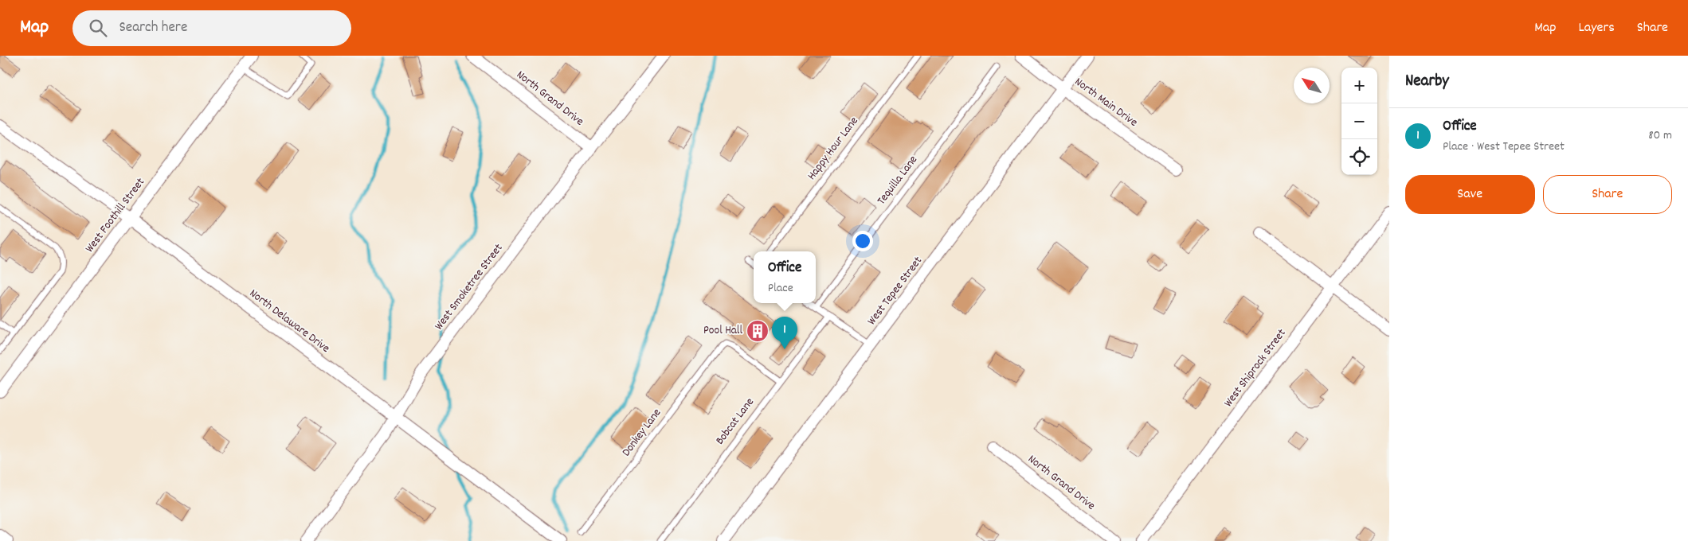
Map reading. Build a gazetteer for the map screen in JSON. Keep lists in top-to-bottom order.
{
  "streets": {
    "street": [
      "North Grand Drive",
      "North Main Drive",
      "West Foothill Street",
      "West Smoketree Street",
      "West Tepee Street",
      "North Delaware Drive",
      "West Shiprock Street"
    ],
    "lane": [
      "Happy Hour Lane",
      "Tequilla Lane",
      "Bobcat Lane",
      "Donkey Lane"
    ]
  },
  "crossings": [
    ["North Grand Drive", "West Smoketree Street"],
    ["North Main Drive", "West Tepee Street"],
    ["West Foothill Street", "North Delaware Drive"],
    ["West Smoketree Street", "North Delaware Drive"],
    ["Bobcat Lane", "Donkey Lane"]
  ],
  "places": {
    "building": ["Pool Hall"]
  },
  "north": "top left",
  "page": {
    "header": "Map",
    "search": "Search here",
    "nav": ["Map", "Layers", "Share"],
    "heading": "Nearby",
    "map_buttons": ["+", "−"],
    "list": [
      {
        "mark": "1",
        "name": "Office",
        "note": "Place · West Tepee Street",
        "value": "80 m"
      }
    ],
    "buttons": ["Save", "Share"],
    "popup": ["Office", "Place"],
    "pins": "1"
  }
}
